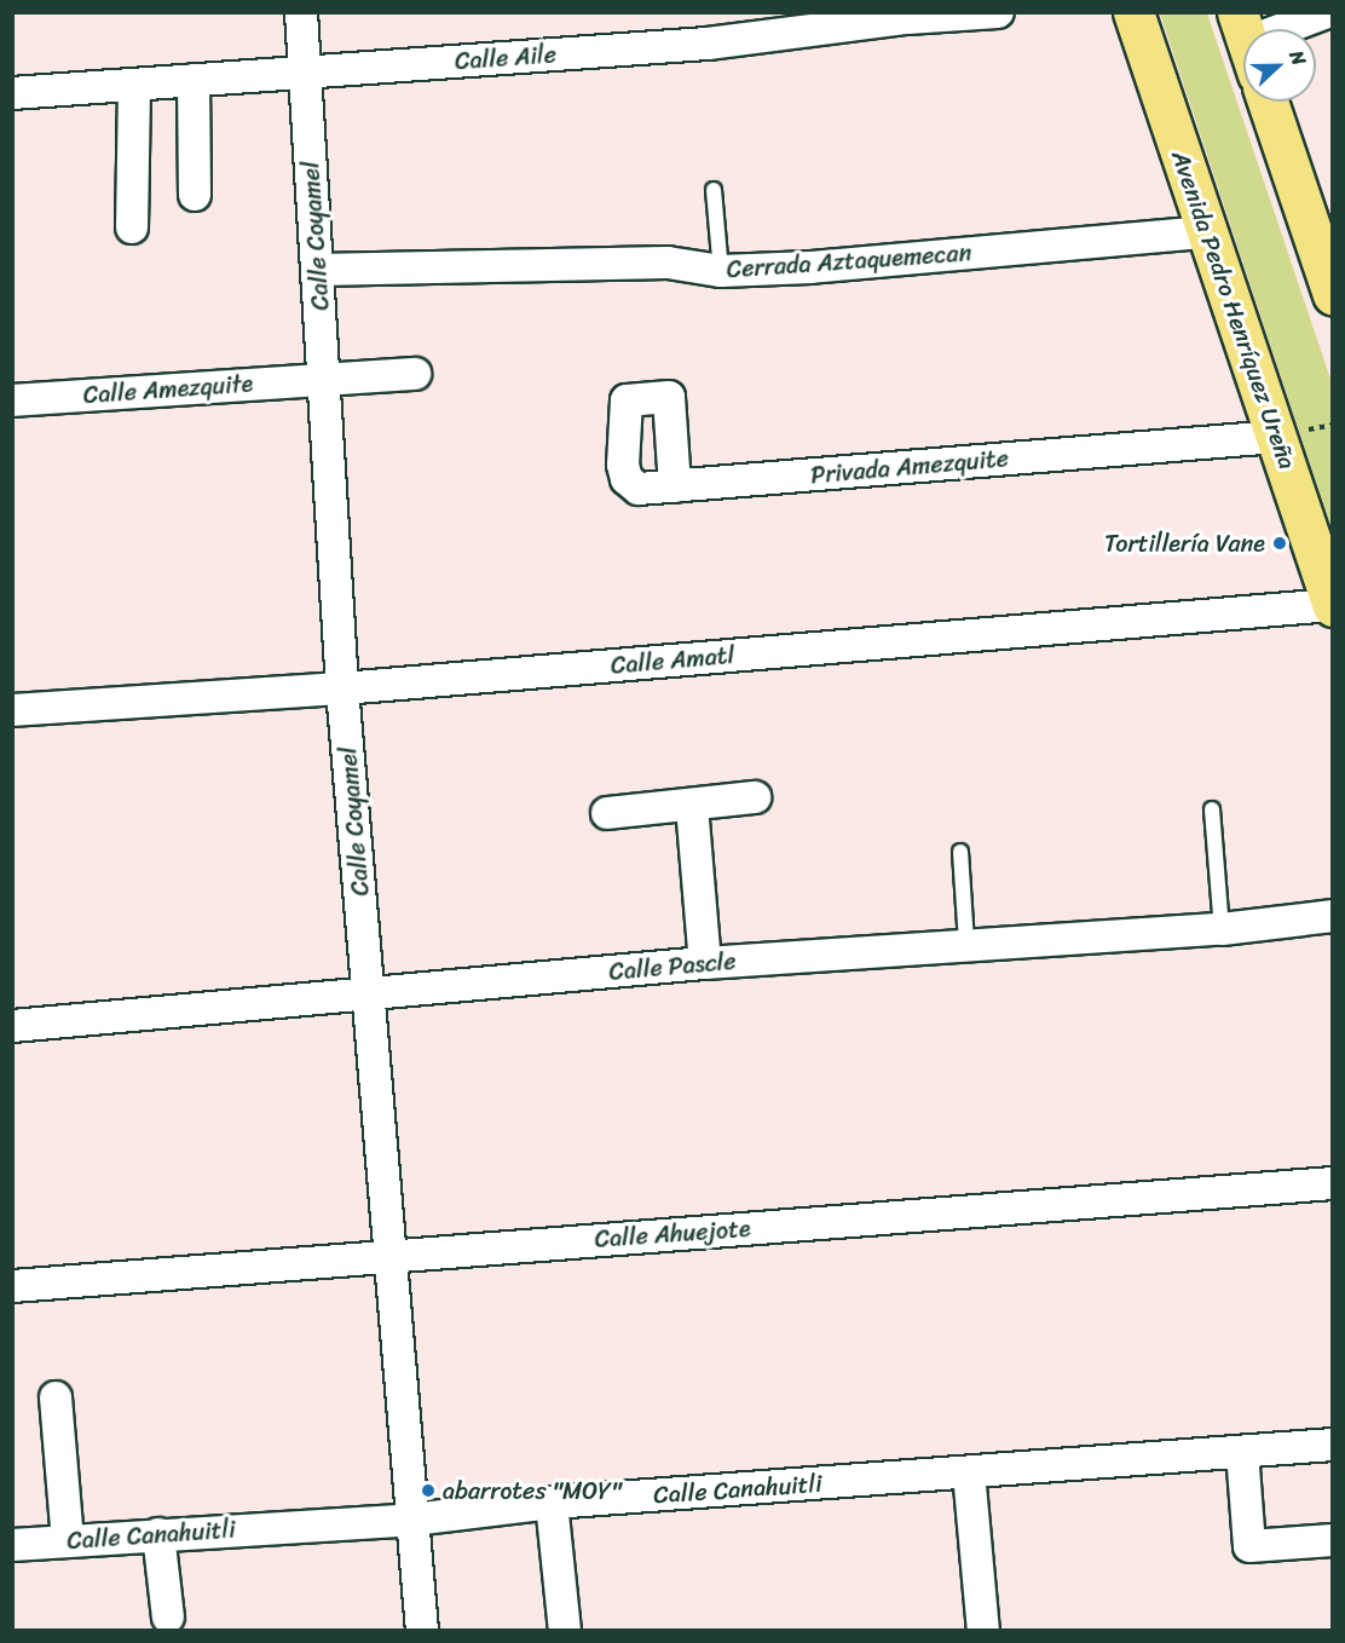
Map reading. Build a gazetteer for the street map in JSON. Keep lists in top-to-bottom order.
{
  "streets": {
    "main road": ["Avenida Pedro Henríquez Ureña"],
    "street": [
      "Calle Aile",
      "Calle Coyamel",
      "Cerrada Aztaquemecan",
      "Calle Amezquite",
      "Privada Amezquite",
      "Calle Amatl",
      "Calle Pascle",
      "Calle Ahuejote",
      "Calle Canahuitli"
    ]
  },
  "crossings": [
    ["Calle Aile", "Calle Coyamel"],
    ["Calle Coyamel", "Cerrada Aztaquemecan"],
    ["Calle Coyamel", "Calle Amezquite"],
    ["Calle Coyamel", "Calle Amatl"],
    ["Calle Coyamel", "Calle Pascle"],
    ["Calle Coyamel", "Calle Ahuejote"],
    ["Calle Coyamel", "Calle Canahuitli"],
    ["Cerrada Aztaquemecan", "Avenida Pedro Henríquez Ureña"],
    ["Avenida Pedro Henríquez Ureña", "Privada Amezquite"],
    ["Avenida Pedro Henríquez Ureña", "Calle Amatl"]
  ],
  "places": ["Tortillería Vane", "abarrotes \"MOY\""],
  "north": "right"
}
